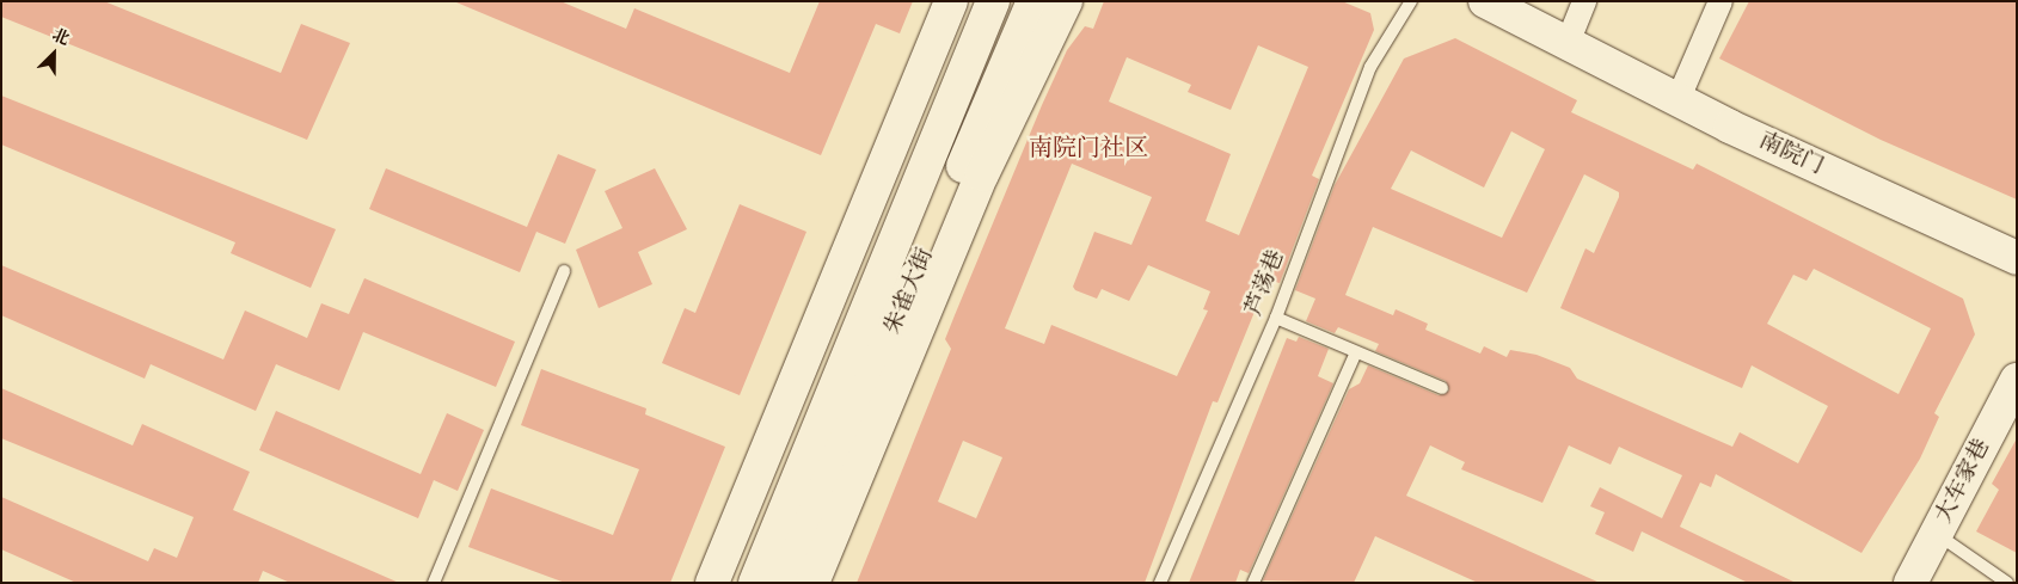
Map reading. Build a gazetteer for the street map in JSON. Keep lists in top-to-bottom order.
{
  "streets": {
    "street": ["南院门", "朱雀大街", "大车家巷"],
    "lane": ["芦荡巷"]
  },
  "districts": ["南院门社区"],
  "north": "top right"
}
